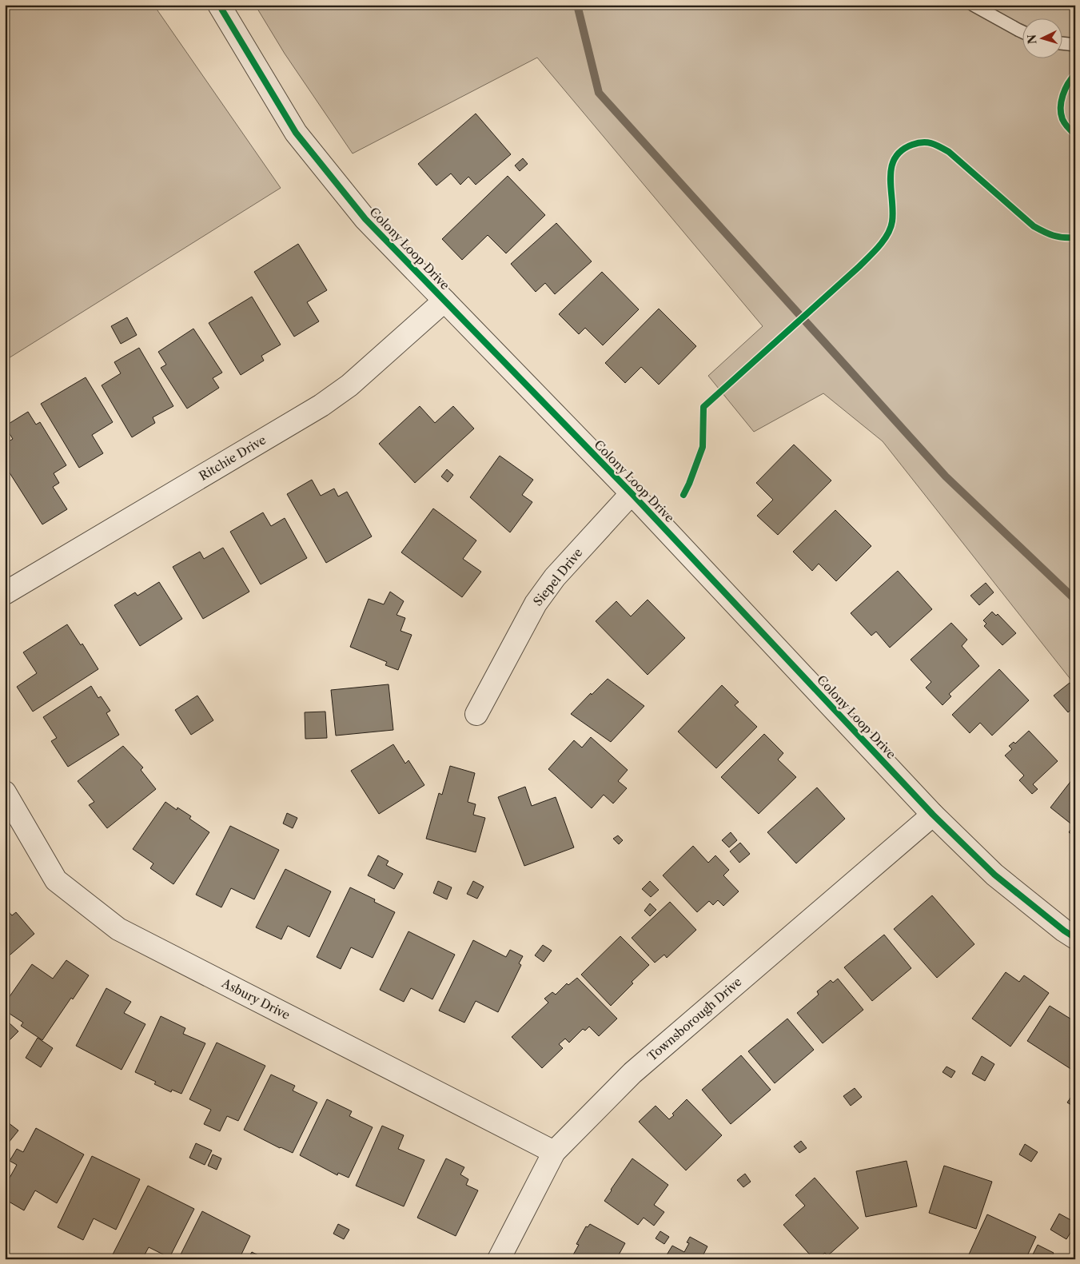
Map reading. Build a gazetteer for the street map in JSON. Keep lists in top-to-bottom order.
{
  "streets": {
    "street": [
      "Colony Loop Drive",
      "Ritchie Drive",
      "Siepel Drive",
      "Asbury Drive",
      "Townsborough Drive"
    ]
  },
  "crossings": [
    ["Colony Loop Drive", "Ritchie Drive"],
    ["Colony Loop Drive", "Siepel Drive"],
    ["Colony Loop Drive", "Townsborough Drive"],
    ["Asbury Drive", "Townsborough Drive"]
  ],
  "north": "left"
}
